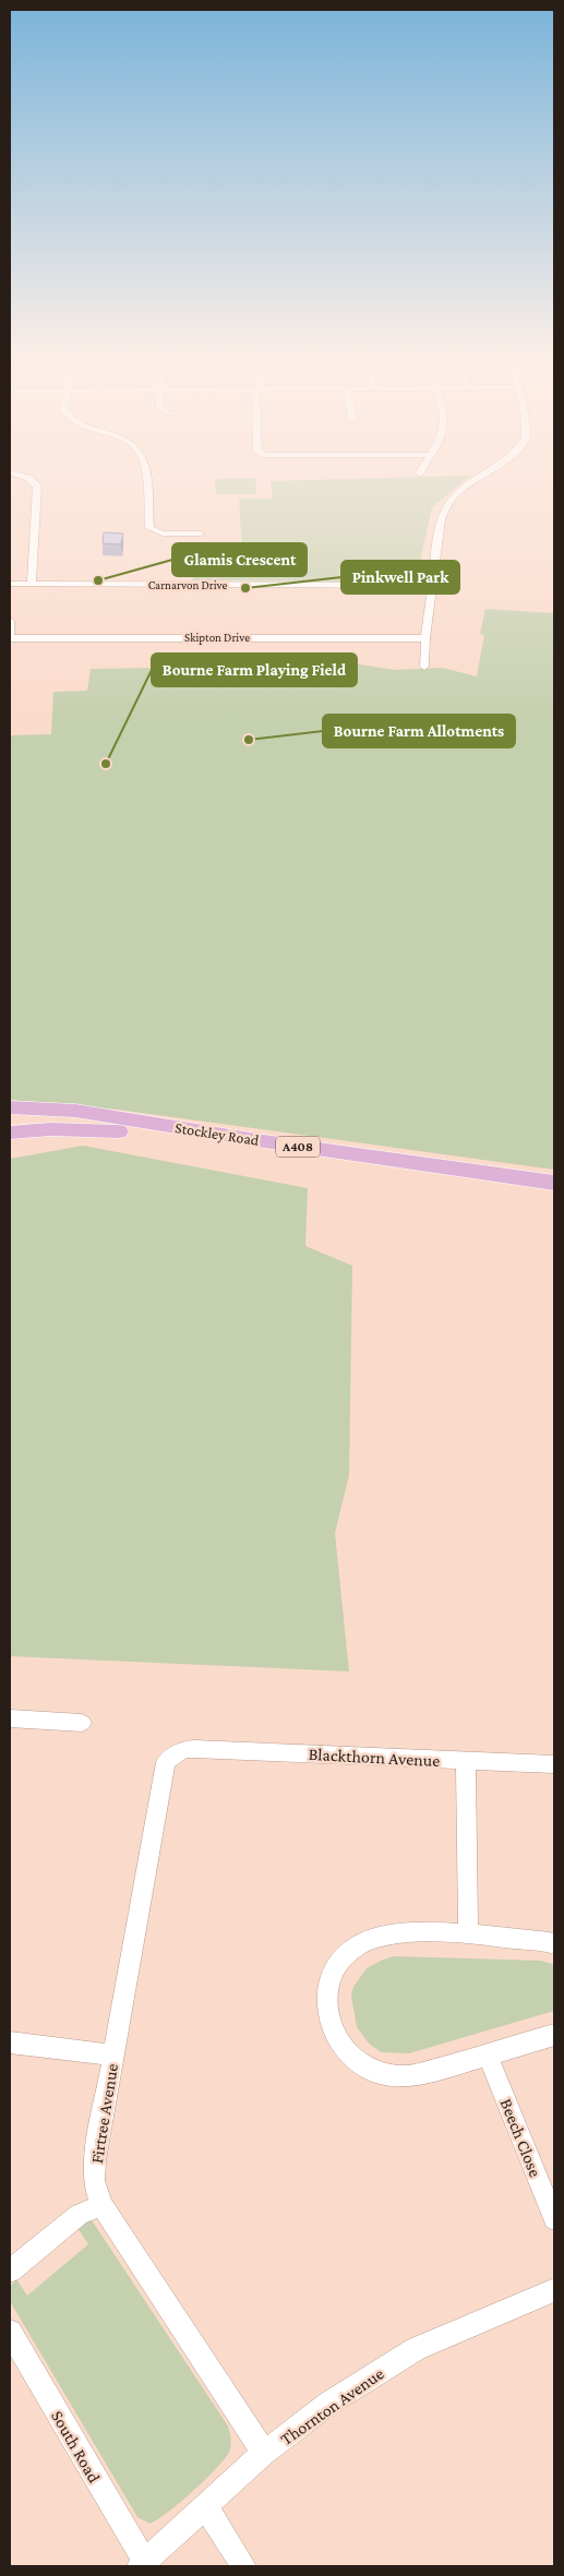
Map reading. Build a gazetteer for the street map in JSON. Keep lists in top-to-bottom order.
{
  "streets": {
    "main road": ["Stockley Road", "A408"],
    "street": [
      "Carnarvon Drive",
      "Skipton Drive",
      "Blackthorn Avenue",
      "Firtree Avenue",
      "Beech Close",
      "Thornton Avenue",
      "South Road"
    ]
  },
  "crossings": [
    ["Blackthorn Avenue", "Firtree Avenue"],
    ["Firtree Avenue", "Thornton Avenue"],
    ["Thornton Avenue", "South Road"]
  ],
  "places": [
    "Glamis Crescent",
    "Pinkwell Park",
    "Bourne Farm Allotments",
    "Bourne Farm Playing Field"
  ]
}
